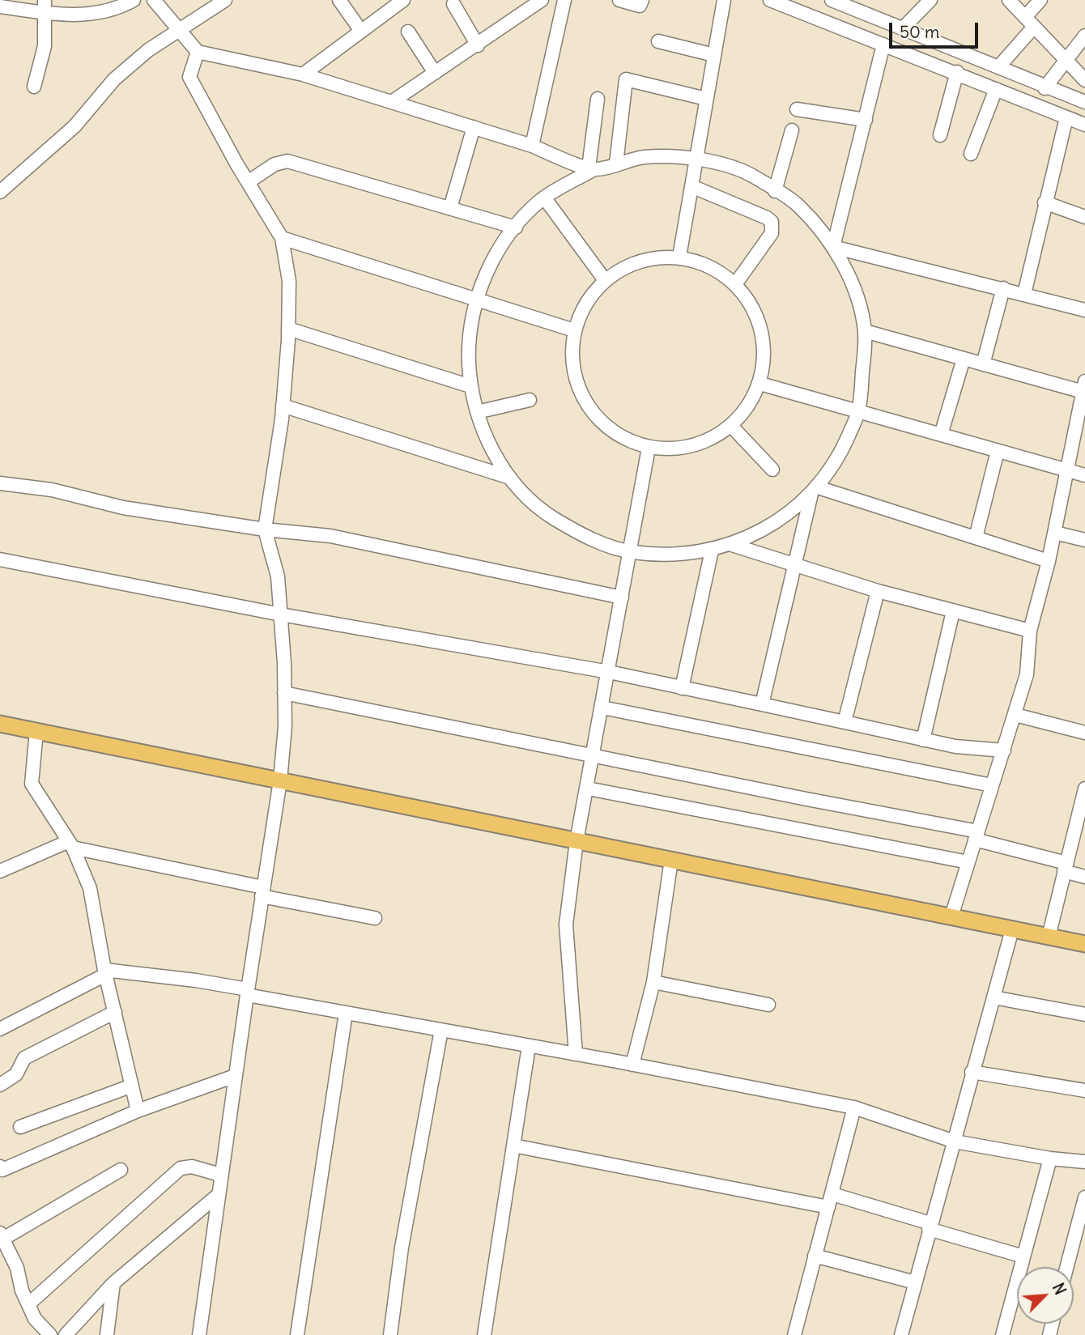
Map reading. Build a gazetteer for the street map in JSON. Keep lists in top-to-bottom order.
{
  "scale_bar": "50 m",
  "north": "top right"
}
